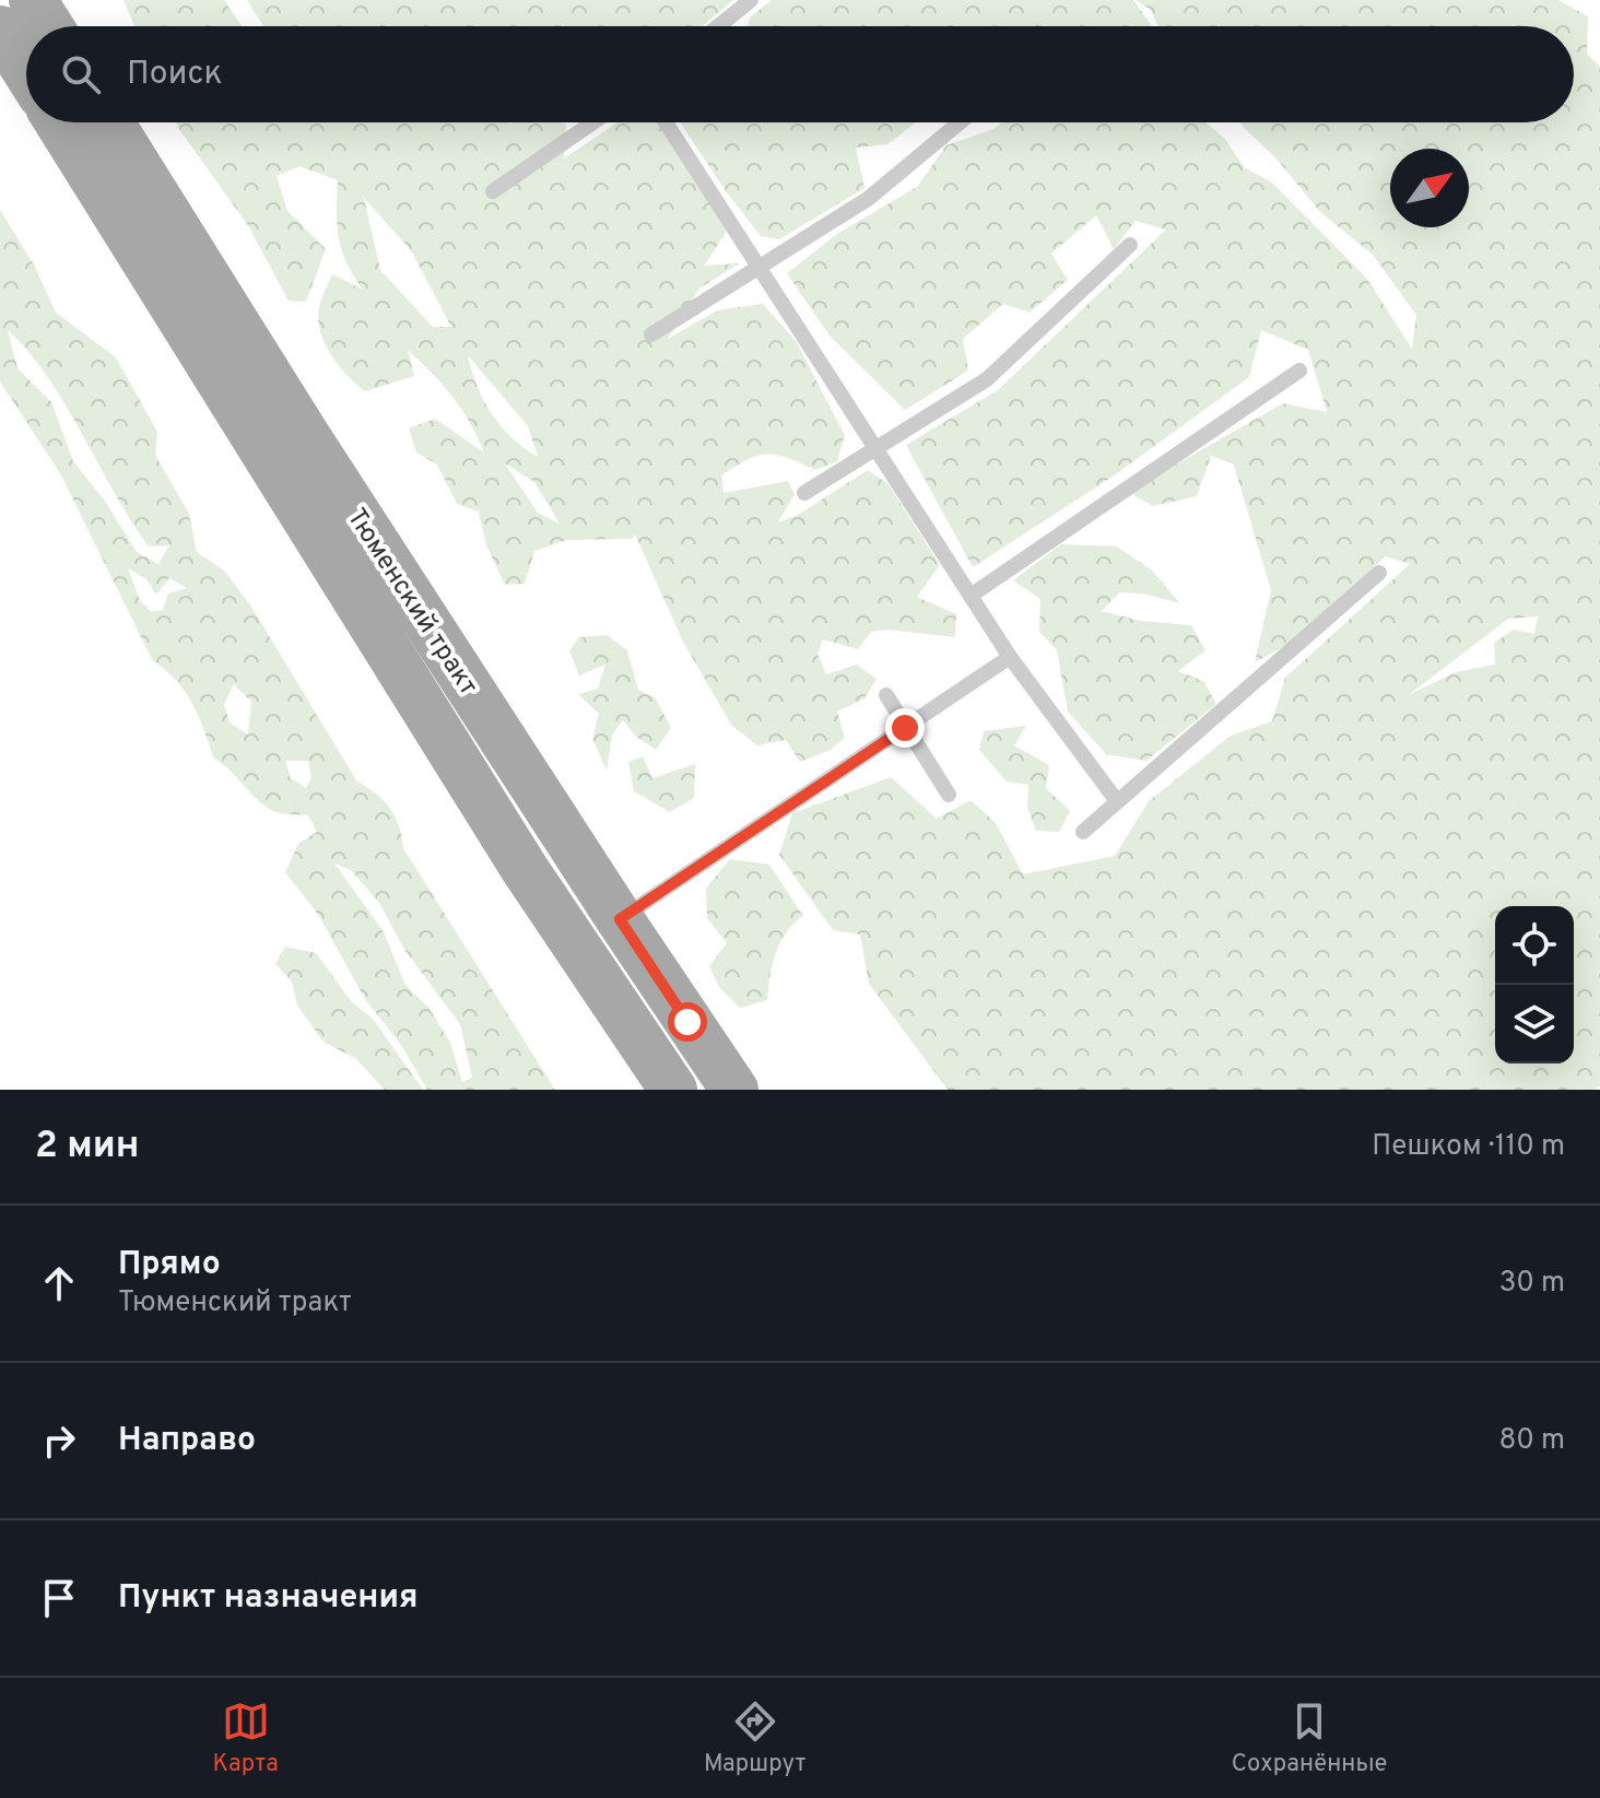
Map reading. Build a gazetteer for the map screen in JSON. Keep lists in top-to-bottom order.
{
  "streets": {
    "main road": ["Тюменский тракт"]
  },
  "north": "top right",
  "page": {
    "search": "Поиск",
    "heading": ["2 мин", "Пешком · 110 m"],
    "list": [
      ["Прямо", "Тюменский тракт", "30 m"],
      ["Направо", "80 m"],
      "Пункт назначения"
    ],
    "nav": ["Карта", "Маршрут", "Сохранённые"]
  }
}
